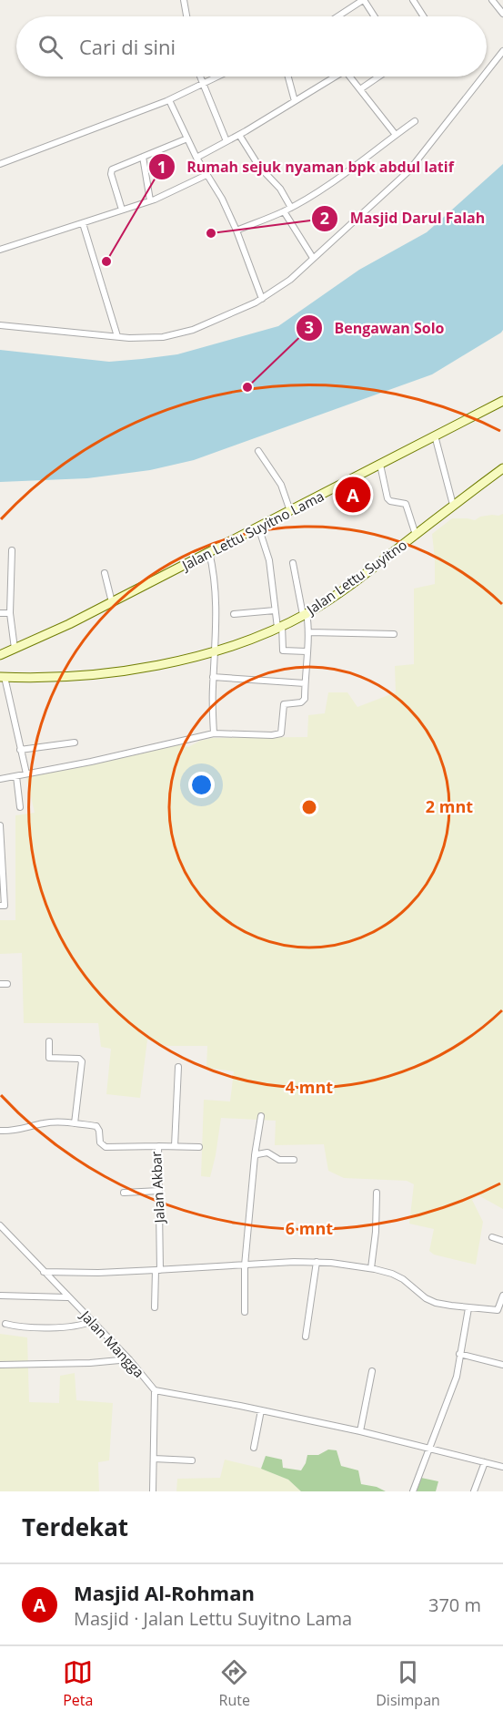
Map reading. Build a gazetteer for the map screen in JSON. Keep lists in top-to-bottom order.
{
  "streets": {
    "main road": ["Jalan Lettu Suyitno Lama", "Jalan Lettu Suyitno"],
    "street": ["Jalan Akbar", "Jalan Mangga"]
  },
  "places": ["Masjid Darul Falah", "Rumah sejuk nyaman bpk abdul latif", "Bengawan Solo"],
  "page": {
    "search": "Cari di sini",
    "pins": "A",
    "heading": "Terdekat",
    "list": [
      {
        "mark": "A",
        "name": "Masjid Al-Rohman",
        "note": "Masjid · Jalan Lettu Suyitno Lama",
        "value": "370 m"
      }
    ],
    "nav": ["Peta", "Rute", "Disimpan"]
  },
  "rings": ["2 mnt", "4 mnt", "6 mnt"]
}
